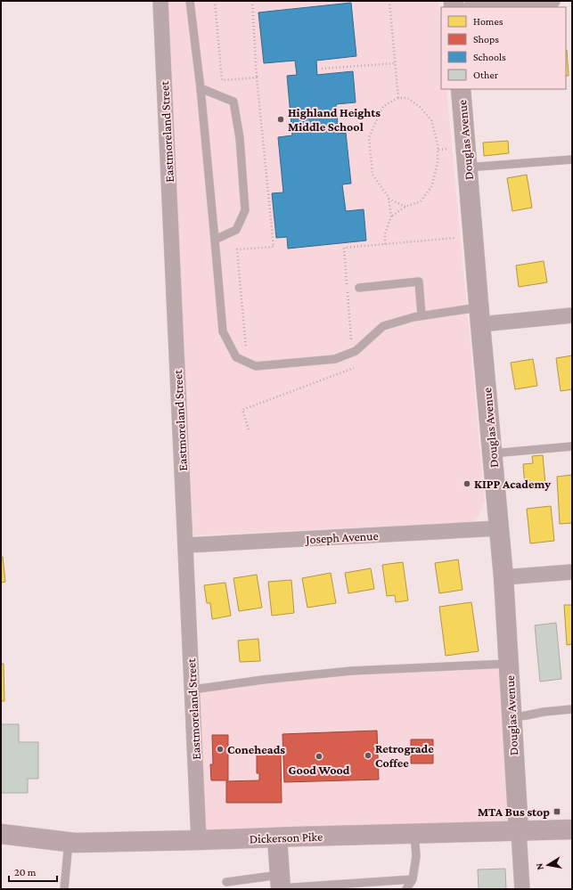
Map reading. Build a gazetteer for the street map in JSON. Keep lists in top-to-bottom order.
{
  "streets": {
    "main road": ["Douglas Avenue", "Dickerson Pike"],
    "street": ["Eastmoreland Street", "Joseph Avenue"]
  },
  "crossings": [
    ["Eastmoreland Street", "Joseph Avenue"],
    ["Eastmoreland Street", "Dickerson Pike"],
    ["Douglas Avenue", "Joseph Avenue"],
    ["Douglas Avenue", "Dickerson Pike"]
  ],
  "places": {
    "other": [
      "Highland Heights Middle School",
      "KIPP Academy",
      "Coneheads",
      "Retrograde Coffee",
      "Good Wood"
    ],
    "transit": ["MTA Bus stop"]
  },
  "legend": [
    "Homes",
    "Shops",
    "Schools",
    "Other"
  ],
  "scale_bar": "20 m",
  "north": "left"
}
